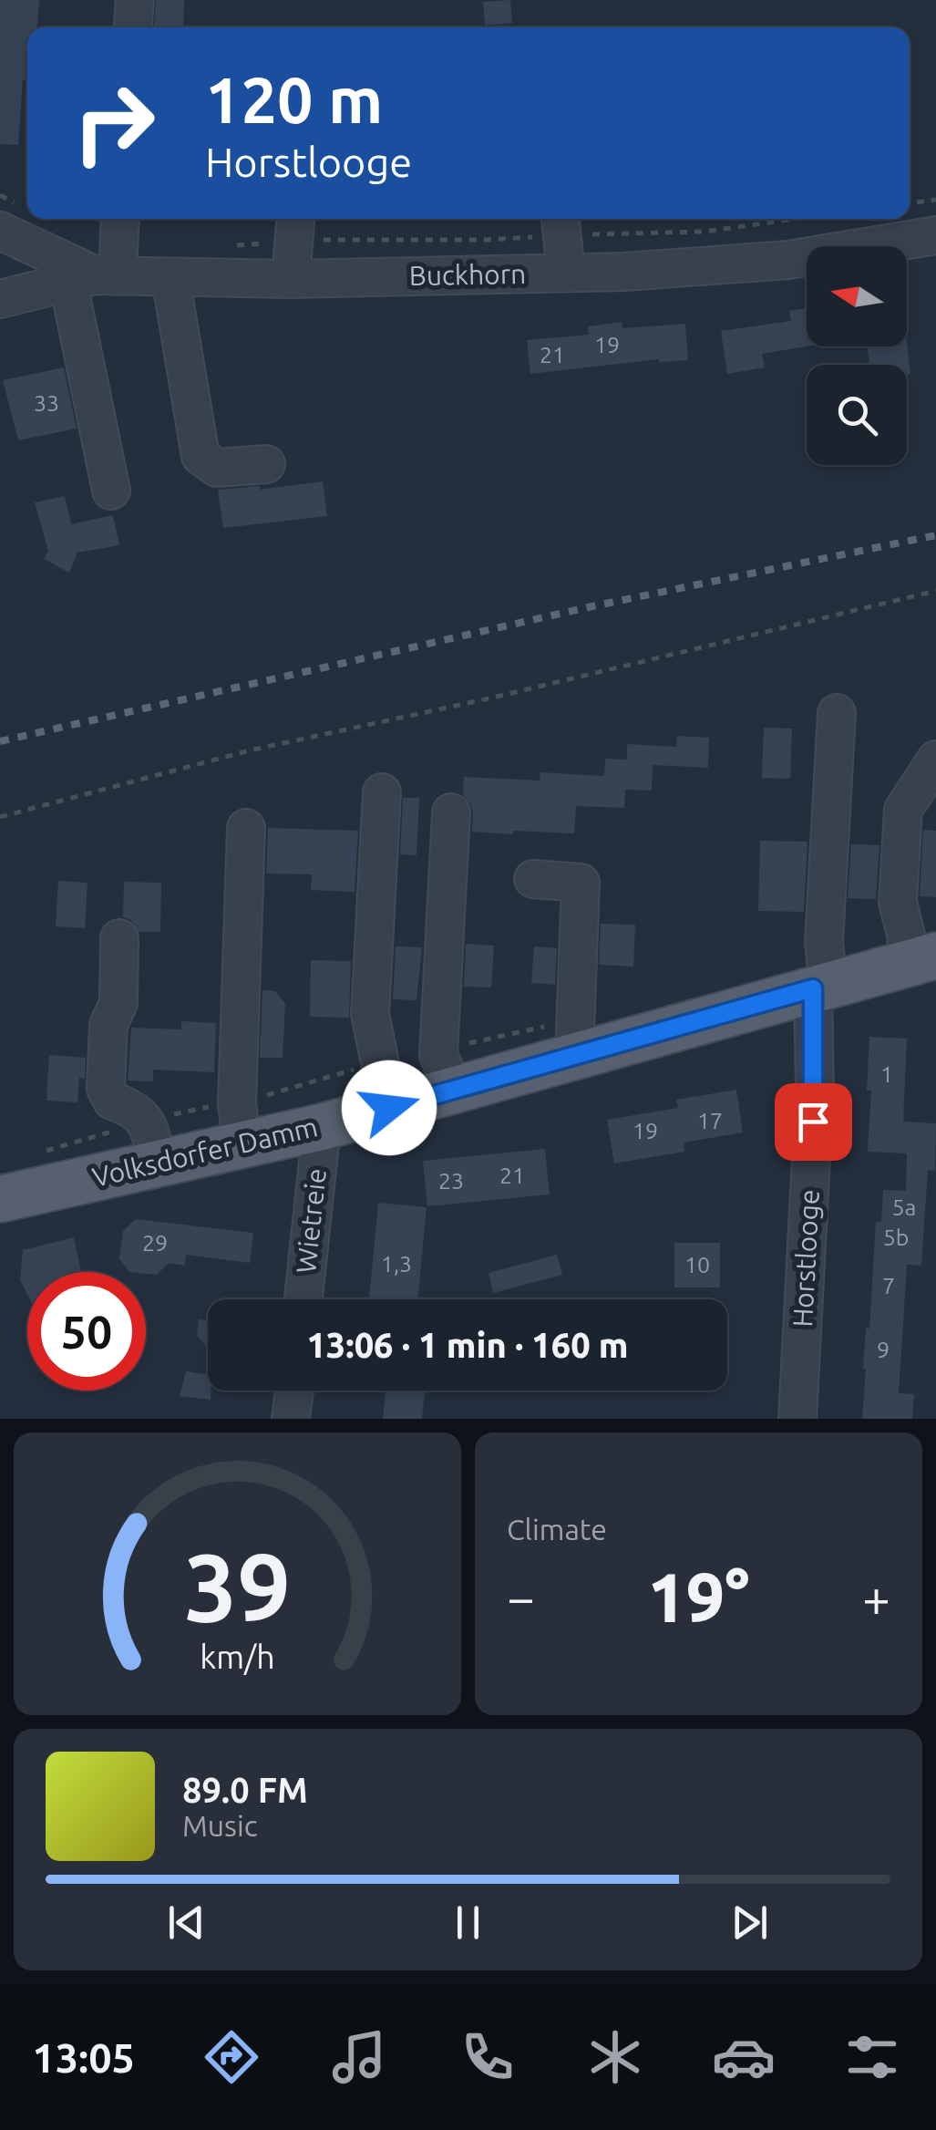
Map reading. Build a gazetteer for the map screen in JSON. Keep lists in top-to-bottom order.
{
  "streets": {
    "main road": ["Volksdorfer Damm"],
    "street": ["Buckhorn", "Wietreie", "Horstlooge"]
  },
  "crossings": [
    ["Volksdorfer Damm", "Wietreie"],
    ["Volksdorfer Damm", "Horstlooge"]
  ],
  "house_numbers": [
    "19",
    "21",
    "33",
    "1",
    "17",
    "19",
    "21",
    "23",
    "5a",
    "5b",
    "29",
    "1,3",
    "10",
    "7",
    "9"
  ],
  "north": "left",
  "page": {
    "turn": ["120 m", "Horstlooge"],
    "limit": "50",
    "trip": "13:06 · 1 min · 160 m",
    "tile": "Climate",
    "heat": ["−", "19°", "+"],
    "song": ["89.0 FM", "Music"],
    "tabs": "13:05",
    "gauge": ["39", "km/h"]
  }
}
